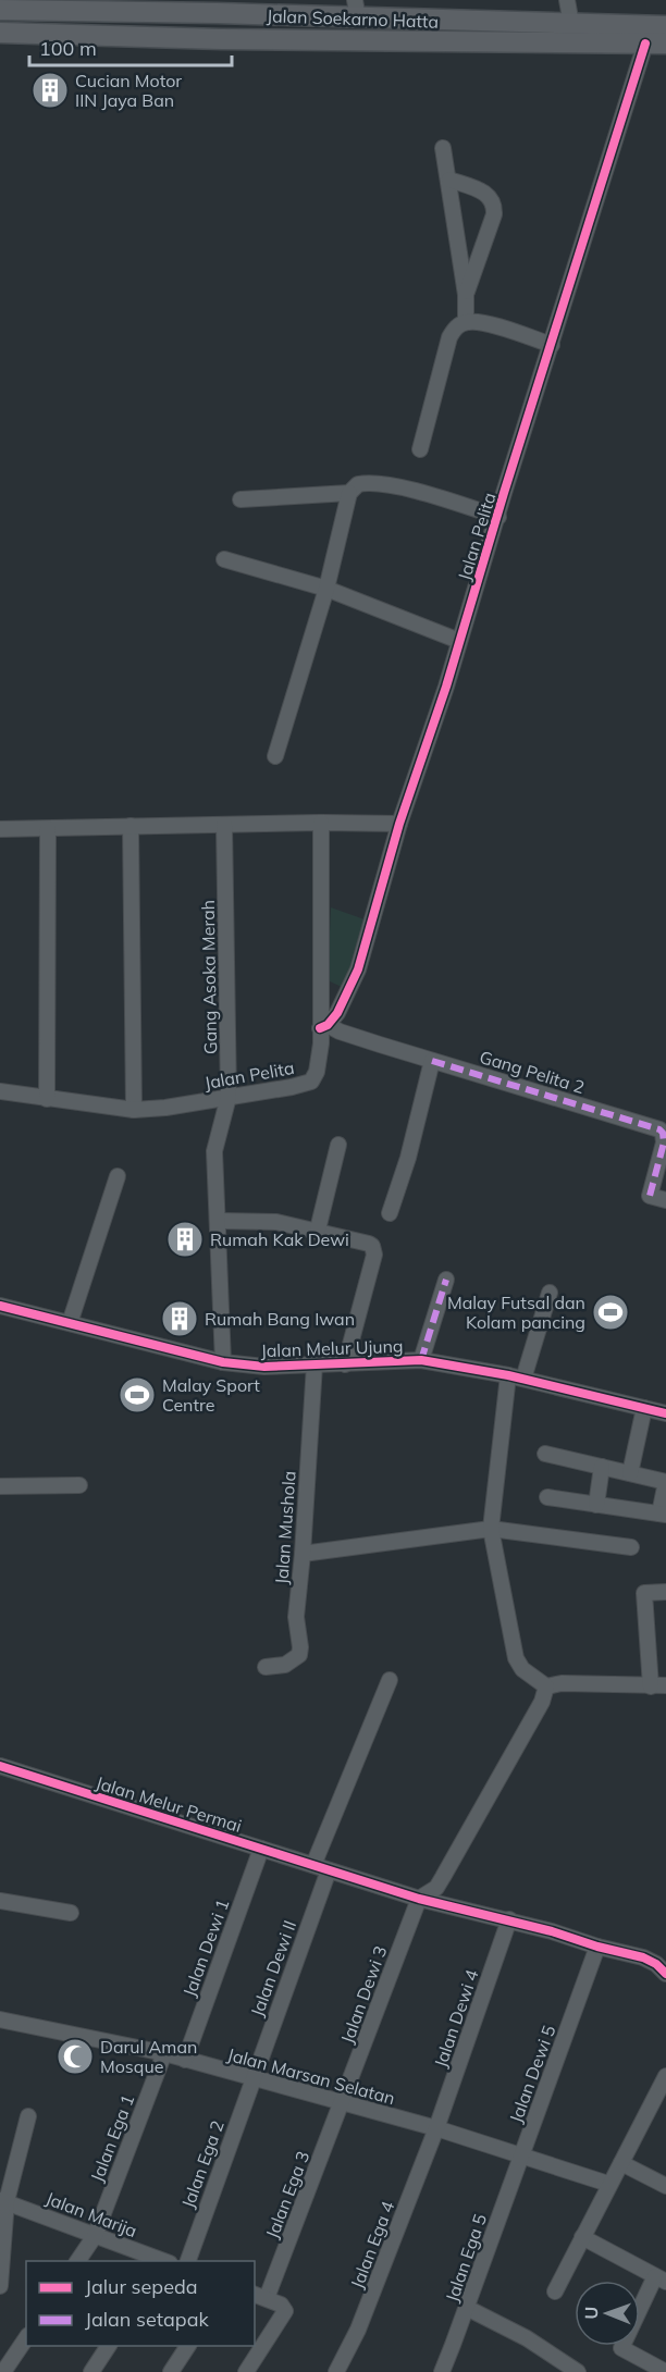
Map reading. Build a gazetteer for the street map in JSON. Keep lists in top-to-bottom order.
{
  "streets": {
    "main road": ["Jalan Soekarno Hatta"],
    "street": [
      "Jalan Pelita",
      "Gang Asoka Merah",
      "Gang Pelita 2",
      "Jalan Melur Ujung",
      "Jalan Mushola",
      "Jalan Melur Permai",
      "Jalan Dewi 1",
      "Jalan Dewi II",
      "Jalan Dewi 3",
      "Jalan Dewi 4",
      "Jalan Dewi 5",
      "Jalan Marsan Selatan",
      "Jalan Ega 1",
      "Jalan Ega 2",
      "Jalan Ega 3",
      "Jalan Marija",
      "Jalan Ega 4",
      "Jalan Ega 5"
    ]
  },
  "crossings": [
    ["Jalan Soekarno Hatta", "Jalan Pelita"],
    ["Jalan Pelita", "Gang Asoka Merah"],
    ["Jalan Pelita", "Gang Pelita 2"],
    ["Gang Asoka Merah", "Jalan Melur Ujung"],
    ["Jalan Melur Ujung", "Jalan Mushola"],
    ["Jalan Melur Permai", "Jalan Dewi 1"],
    ["Jalan Melur Permai", "Jalan Dewi II"],
    ["Jalan Melur Permai", "Jalan Dewi 3"],
    ["Jalan Melur Permai", "Jalan Dewi 4"],
    ["Jalan Melur Permai", "Jalan Dewi 5"],
    ["Jalan Dewi 1", "Jalan Marsan Selatan"],
    ["Jalan Dewi II", "Jalan Marsan Selatan"],
    ["Jalan Dewi II", "Jalan Ega 2"],
    ["Jalan Dewi 3", "Jalan Marsan Selatan"],
    ["Jalan Dewi 3", "Jalan Ega 3"],
    ["Jalan Dewi 4", "Jalan Marsan Selatan"],
    ["Jalan Dewi 4", "Jalan Ega 4"],
    ["Jalan Dewi 5", "Jalan Marsan Selatan"],
    ["Jalan Dewi 5", "Jalan Ega 5"],
    ["Jalan Marsan Selatan", "Jalan Ega 1"],
    ["Jalan Marsan Selatan", "Jalan Ega 2"],
    ["Jalan Marsan Selatan", "Jalan Ega 3"],
    ["Jalan Marsan Selatan", "Jalan Ega 4"],
    ["Jalan Marsan Selatan", "Jalan Ega 5"],
    ["Jalan Ega 1", "Jalan Marija"]
  ],
  "places": {
    "building": ["Cucian Motor IIN Jaya Ban", "Rumah Kak Dewi", "Rumah Bang Iwan"],
    "sports": ["Malay Futsal dan Kolam pancing", "Malay Sport Centre"],
    "mosque": ["Darul Aman Mosque"]
  },
  "legend": ["Jalur sepeda", "Jalan setapak"],
  "scale_bar": "100 m",
  "north": "left"
}
